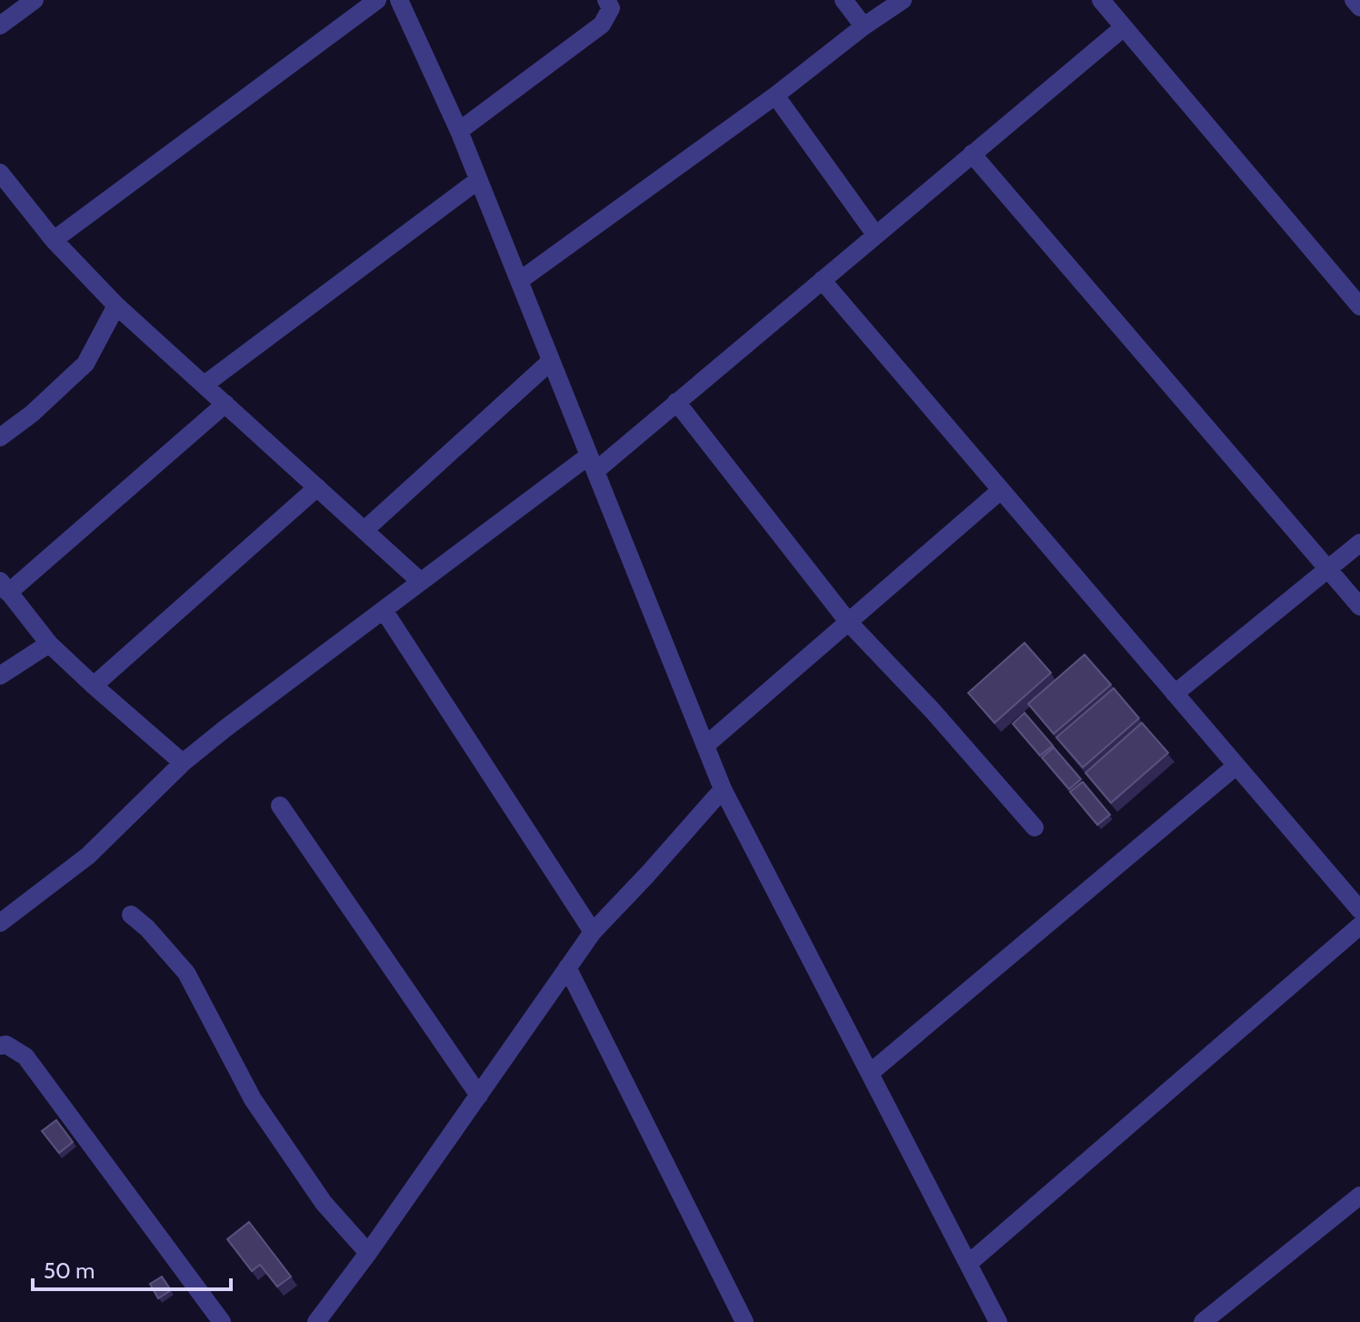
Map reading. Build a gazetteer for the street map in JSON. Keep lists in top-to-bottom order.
{
  "scale_bar": "50 m"
}
